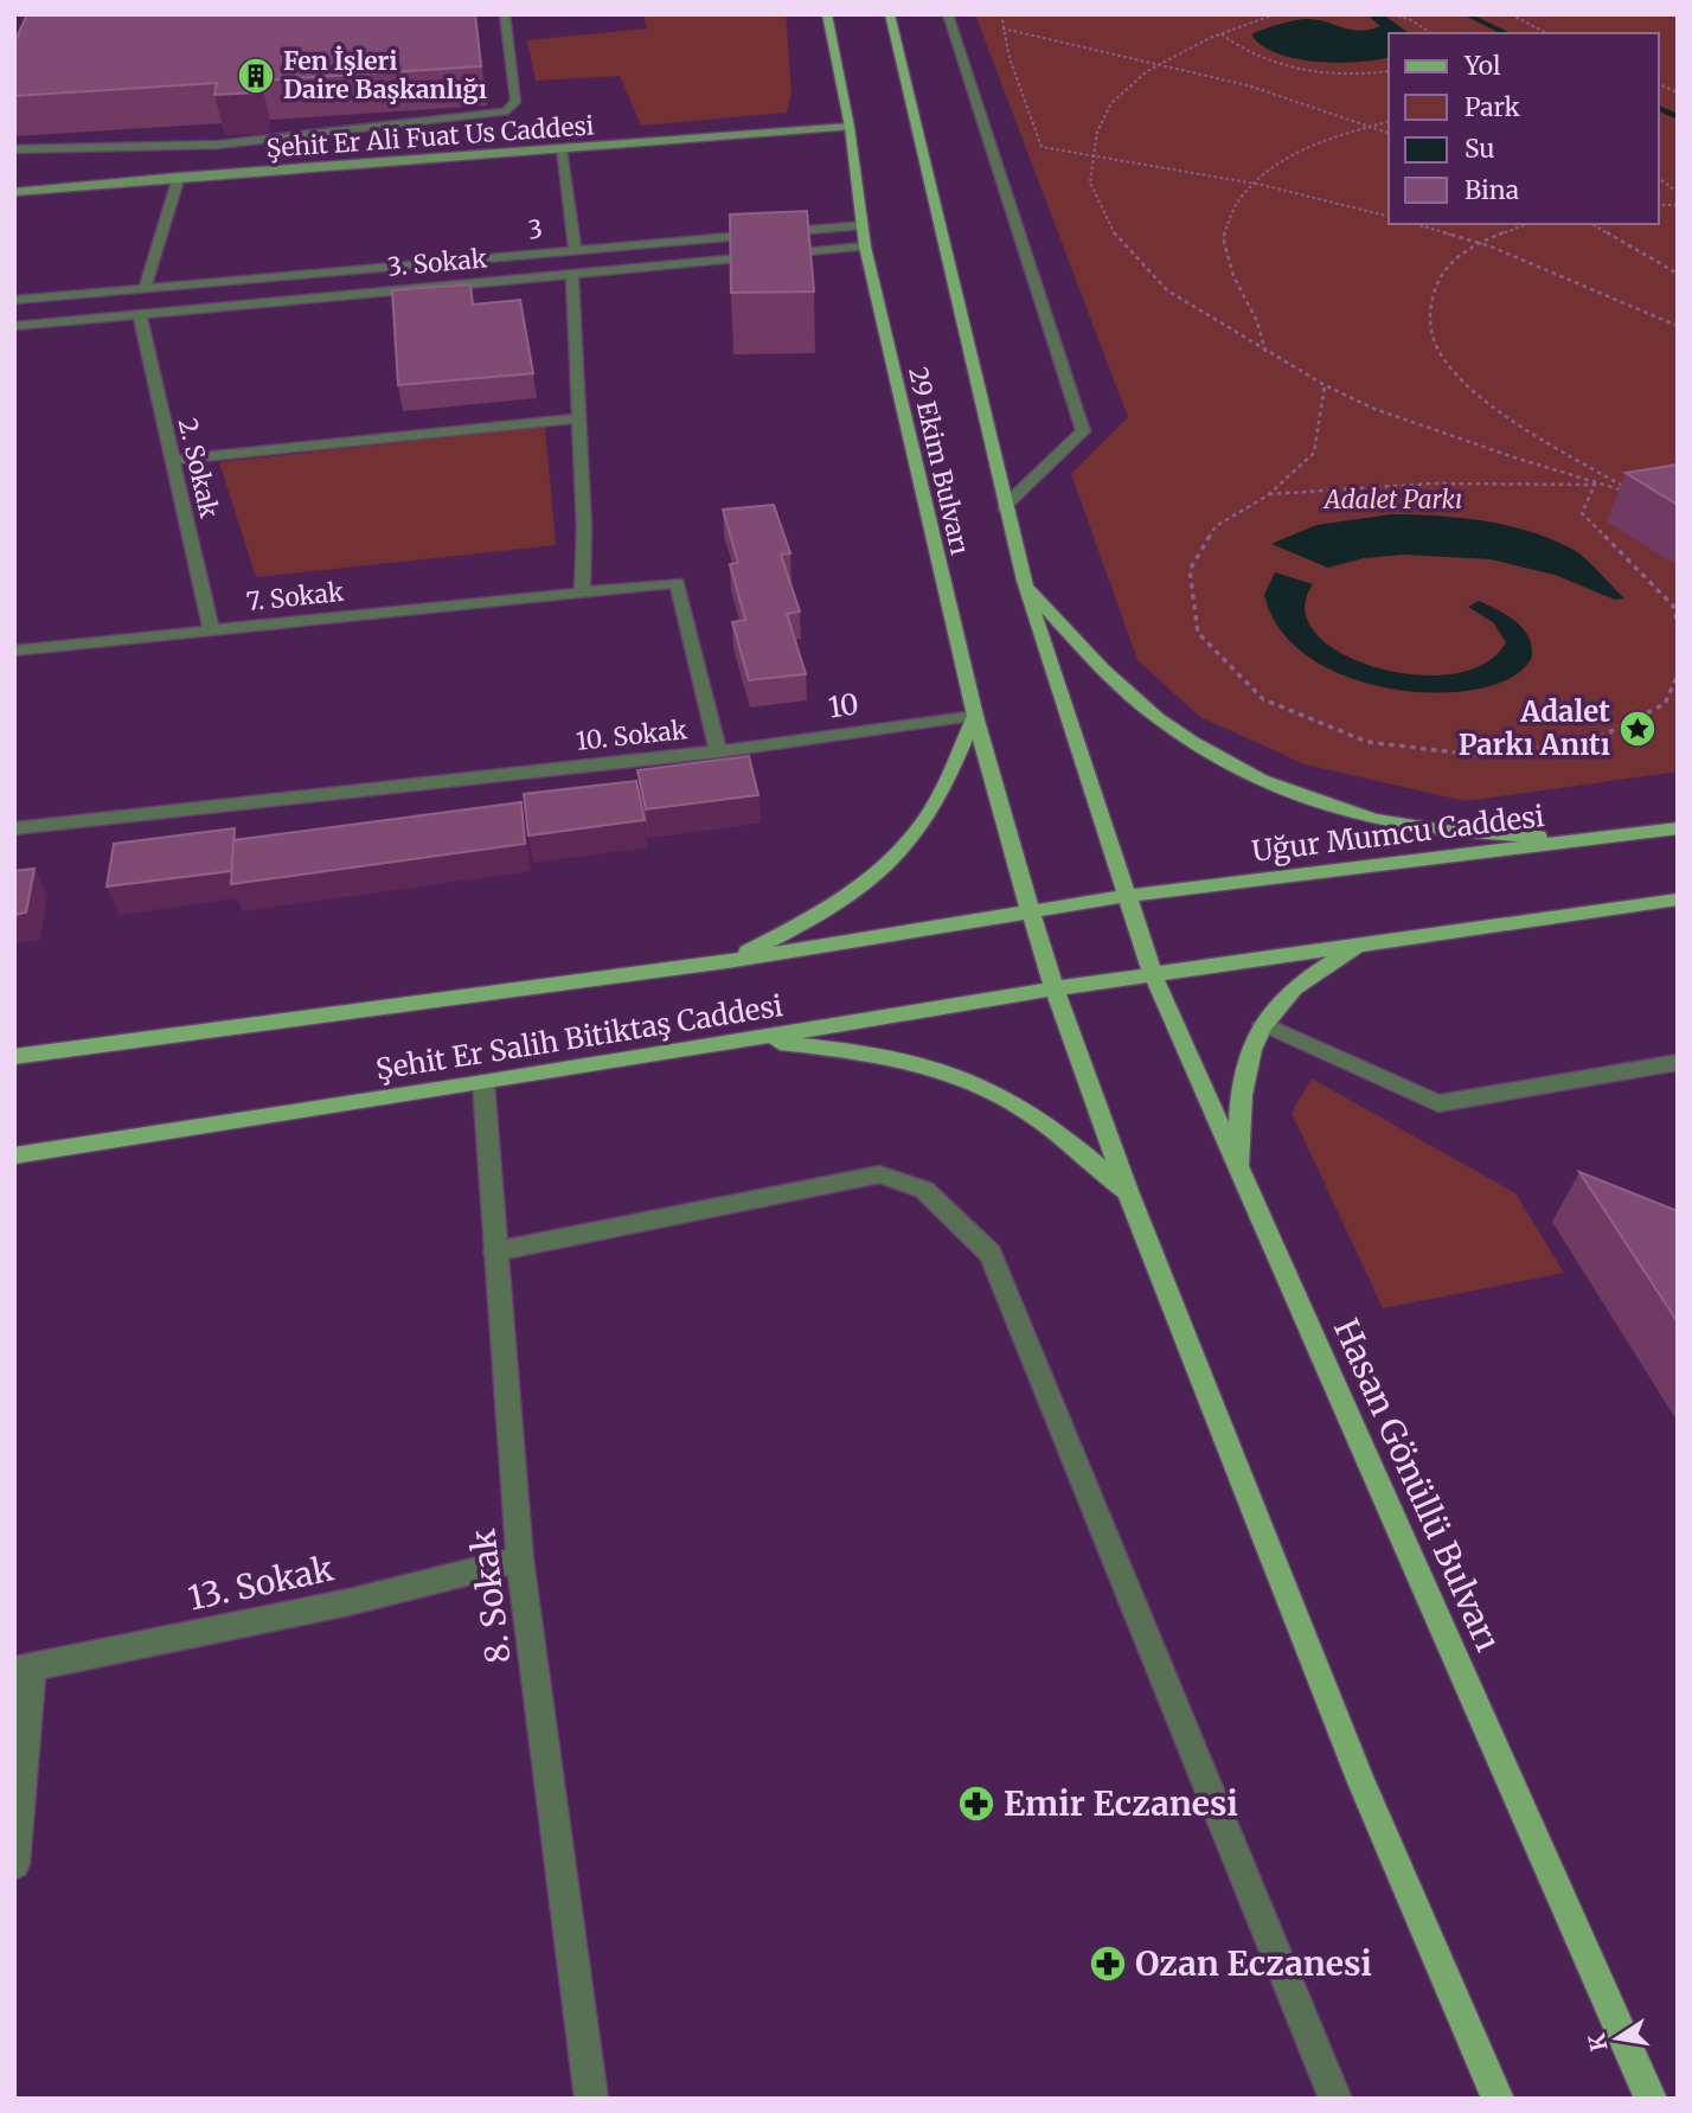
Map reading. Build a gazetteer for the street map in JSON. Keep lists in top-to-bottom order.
{
  "streets": {
    "main road": [
      "29 Ekim Bulvarı",
      "Uğur Mumcu Caddesi",
      "Şehit Er Salih Bitiktaş Caddesi",
      "Hasan Gönüllü Bulvarı"
    ],
    "street": [
      "Şehit Er Ali Fuat Us Caddesi",
      "3",
      "3. Sokak",
      "2. Sokak",
      "7. Sokak",
      "10",
      "10. Sokak",
      "13. Sokak",
      "8. Sokak"
    ]
  },
  "crossings": [
    ["Şehit Er Ali Fuat Us Caddesi", "29 Ekim Bulvarı"],
    ["3", "29 Ekim Bulvarı"],
    ["3. Sokak", "29 Ekim Bulvarı"],
    ["3. Sokak", "2. Sokak"],
    ["29 Ekim Bulvarı", "10"],
    ["29 Ekim Bulvarı", "Uğur Mumcu Caddesi"],
    ["29 Ekim Bulvarı", "Şehit Er Salih Bitiktaş Caddesi"],
    ["29 Ekim Bulvarı", "Hasan Gönüllü Bulvarı"],
    ["2. Sokak", "7. Sokak"],
    ["7. Sokak", "10. Sokak"],
    ["10", "10. Sokak"],
    ["Uğur Mumcu Caddesi", "Şehit Er Salih Bitiktaş Caddesi"],
    ["Uğur Mumcu Caddesi", "Hasan Gönüllü Bulvarı"],
    ["Şehit Er Salih Bitiktaş Caddesi", "Hasan Gönüllü Bulvarı"],
    ["Şehit Er Salih Bitiktaş Caddesi", "8. Sokak"],
    ["13. Sokak", "8. Sokak"]
  ],
  "parks": ["Adalet Parkı"],
  "places": {
    "building": ["Fen İşleri Daire Başkanlığı"],
    "place": ["Adalet Parkı Anıtı"],
    "pharmacy": ["Emir Eczanesi", "Ozan Eczanesi"]
  },
  "legend": [
    "Yol",
    "Park",
    "Su",
    "Bina"
  ],
  "north": "left"
}
